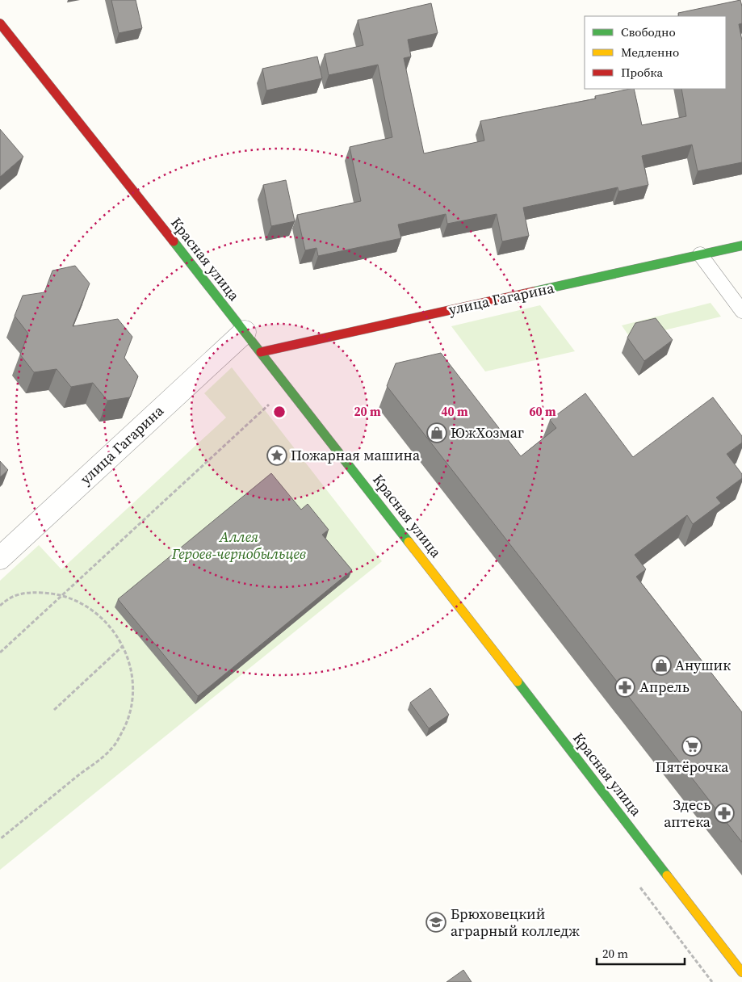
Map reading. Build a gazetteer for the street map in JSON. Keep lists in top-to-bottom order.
{
  "streets": {
    "street": ["Красная улица", "улица Гагарина"]
  },
  "crossings": [
    ["Красная улица", "улица Гагарина"]
  ],
  "parks": ["Аллея Героев-чернобыльцев"],
  "places": {
    "shop": ["ЮжХозмаг", "Анушик"],
    "place": ["Пожарная машина"],
    "pharmacy": ["Апрель", "Здесь аптека"],
    "supermarket": ["Пятёрочка"],
    "school or university": ["Брюховецкий аграрный колледж"]
  },
  "legend": ["Свободно", "Медленно", "Пробка"],
  "scale_bar": "20 m",
  "rings": ["20 m", "40 m", "60 m"]
}
